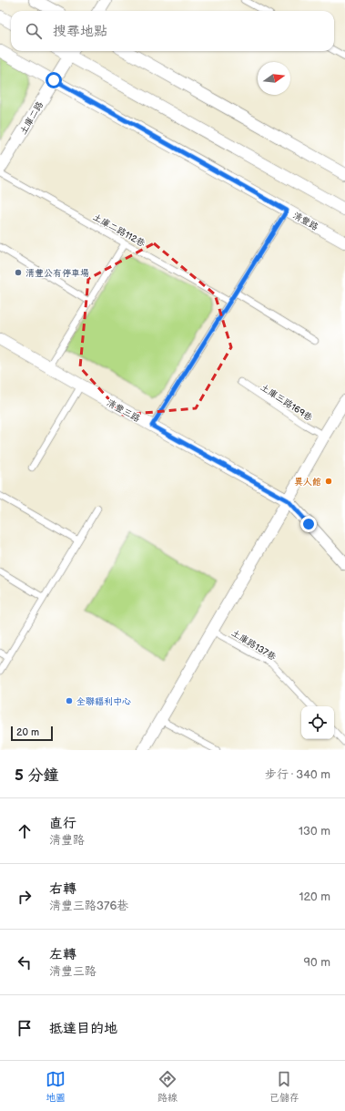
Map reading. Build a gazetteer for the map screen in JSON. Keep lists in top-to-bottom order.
{
  "streets": {
    "street": ["土庫二路", "清豐路", "清豐三路"],
    "lane": ["土庫二路112巷", "土庫三路169巷", "土庫路137巷"]
  },
  "crossings": [
    ["土庫二路", "清豐路"]
  ],
  "places": ["清豐公有停車場", "異人館", "全聯福利中心"],
  "scale_bar": "20 m",
  "north": "right",
  "page": {
    "search": "搜尋地點",
    "scale": "20 m",
    "heading": ["5 分鐘", "步行 · 340 m"],
    "list": [
      ["直行", "清豐路", "130 m"],
      ["右轉", "清豐三路376巷", "120 m"],
      ["左轉", "清豐三路", "90 m"],
      "抵達目的地"
    ],
    "nav": ["地圖", "路線", "已儲存"]
  }
}
